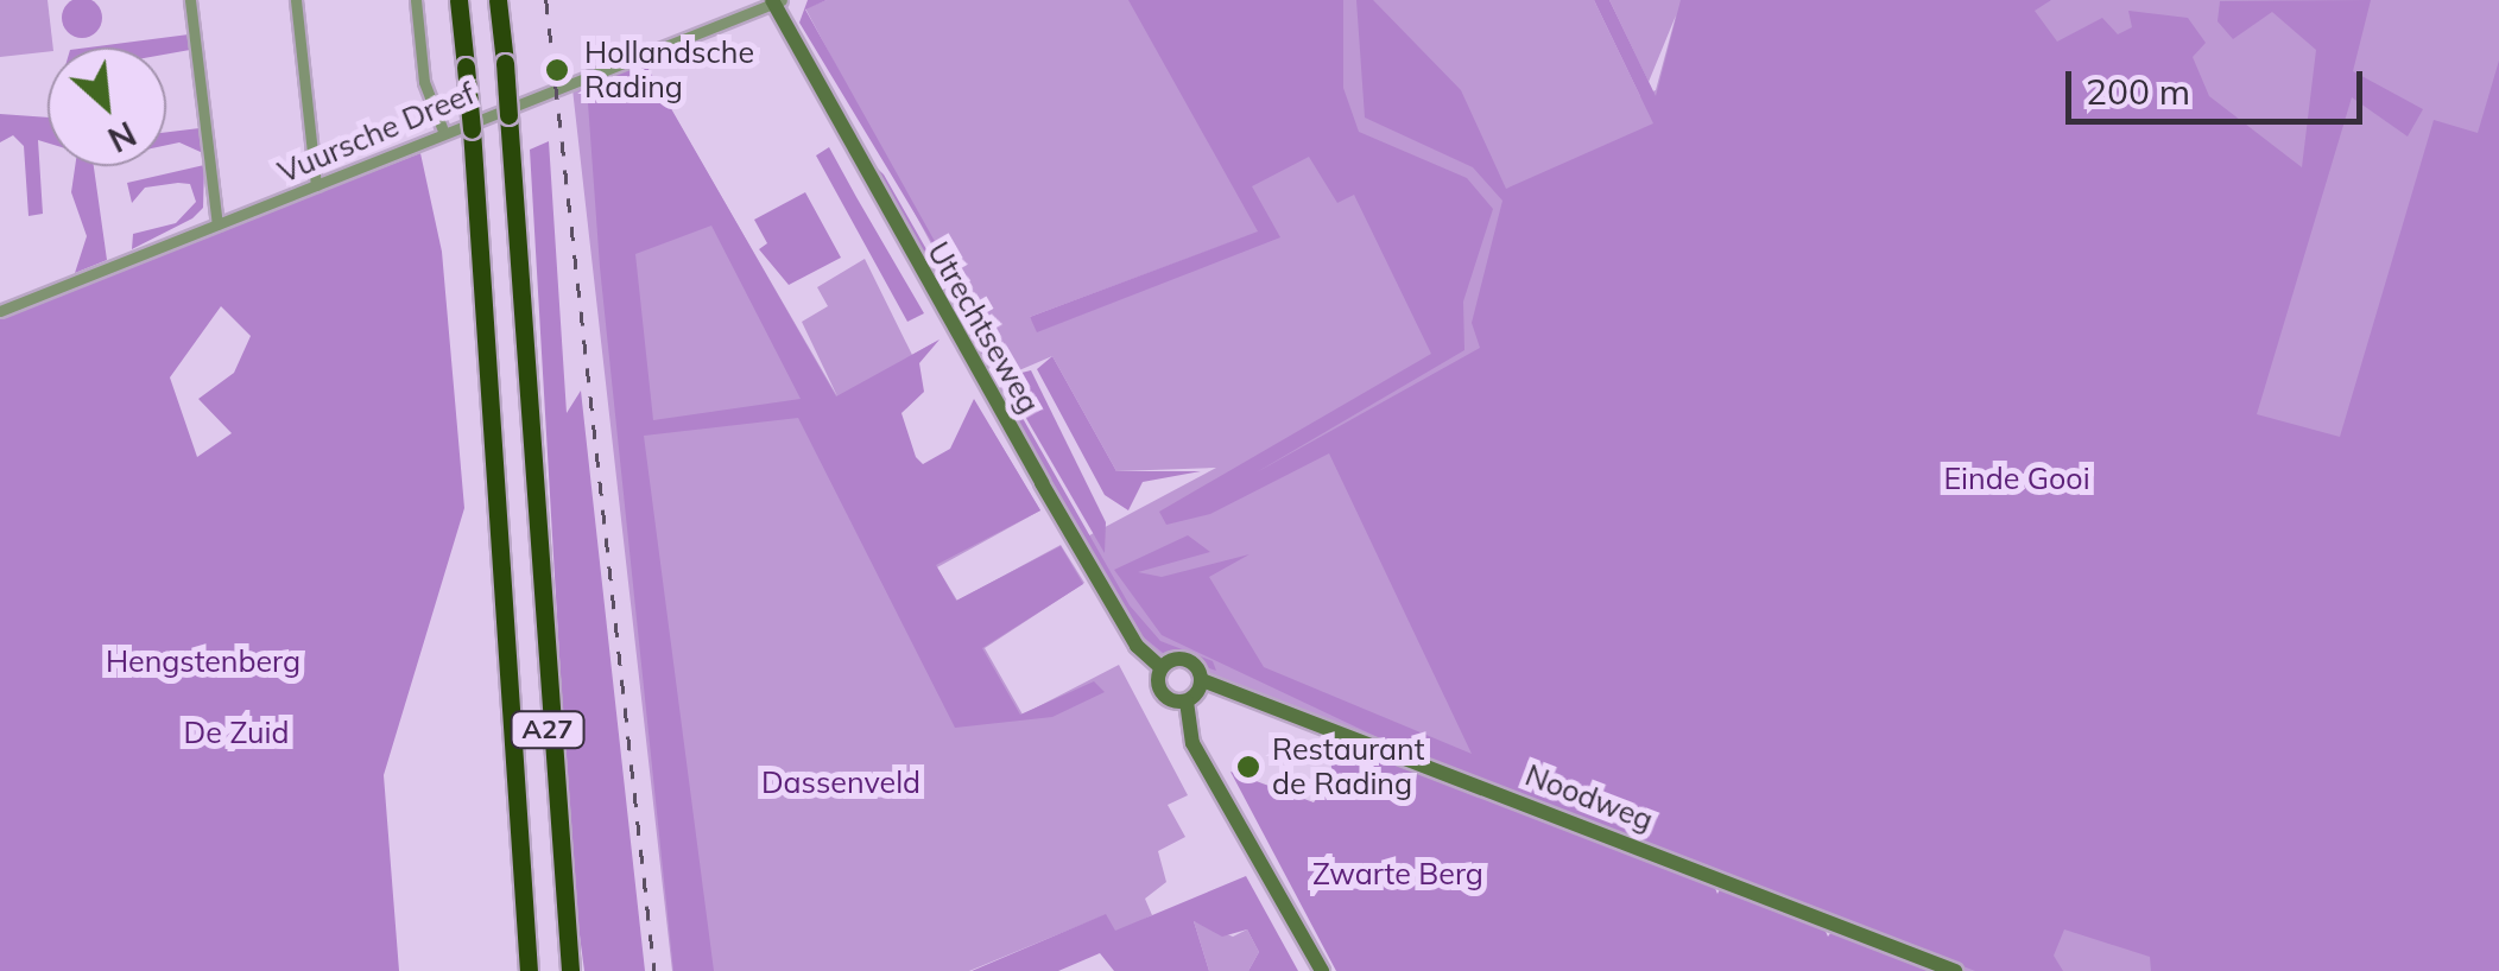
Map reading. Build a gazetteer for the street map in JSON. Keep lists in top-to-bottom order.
{
  "streets": {
    "highway": ["A27"],
    "main road": ["Utrechtseweg", "Noodweg"],
    "street": ["Vuursche Dreef"]
  },
  "crossings": [
    ["Vuursche Dreef", "Utrechtseweg"],
    ["Utrechtseweg", "Noodweg"]
  ],
  "parks": [
    "Einde Gooi",
    "Hengstenberg",
    "De Zuid",
    "Dassenveld",
    "Zwarte Berg"
  ],
  "places": ["Hollandsche Rading", "Restaurant de Rading"],
  "scale_bar": "200 m",
  "north": "bottom right"
}
